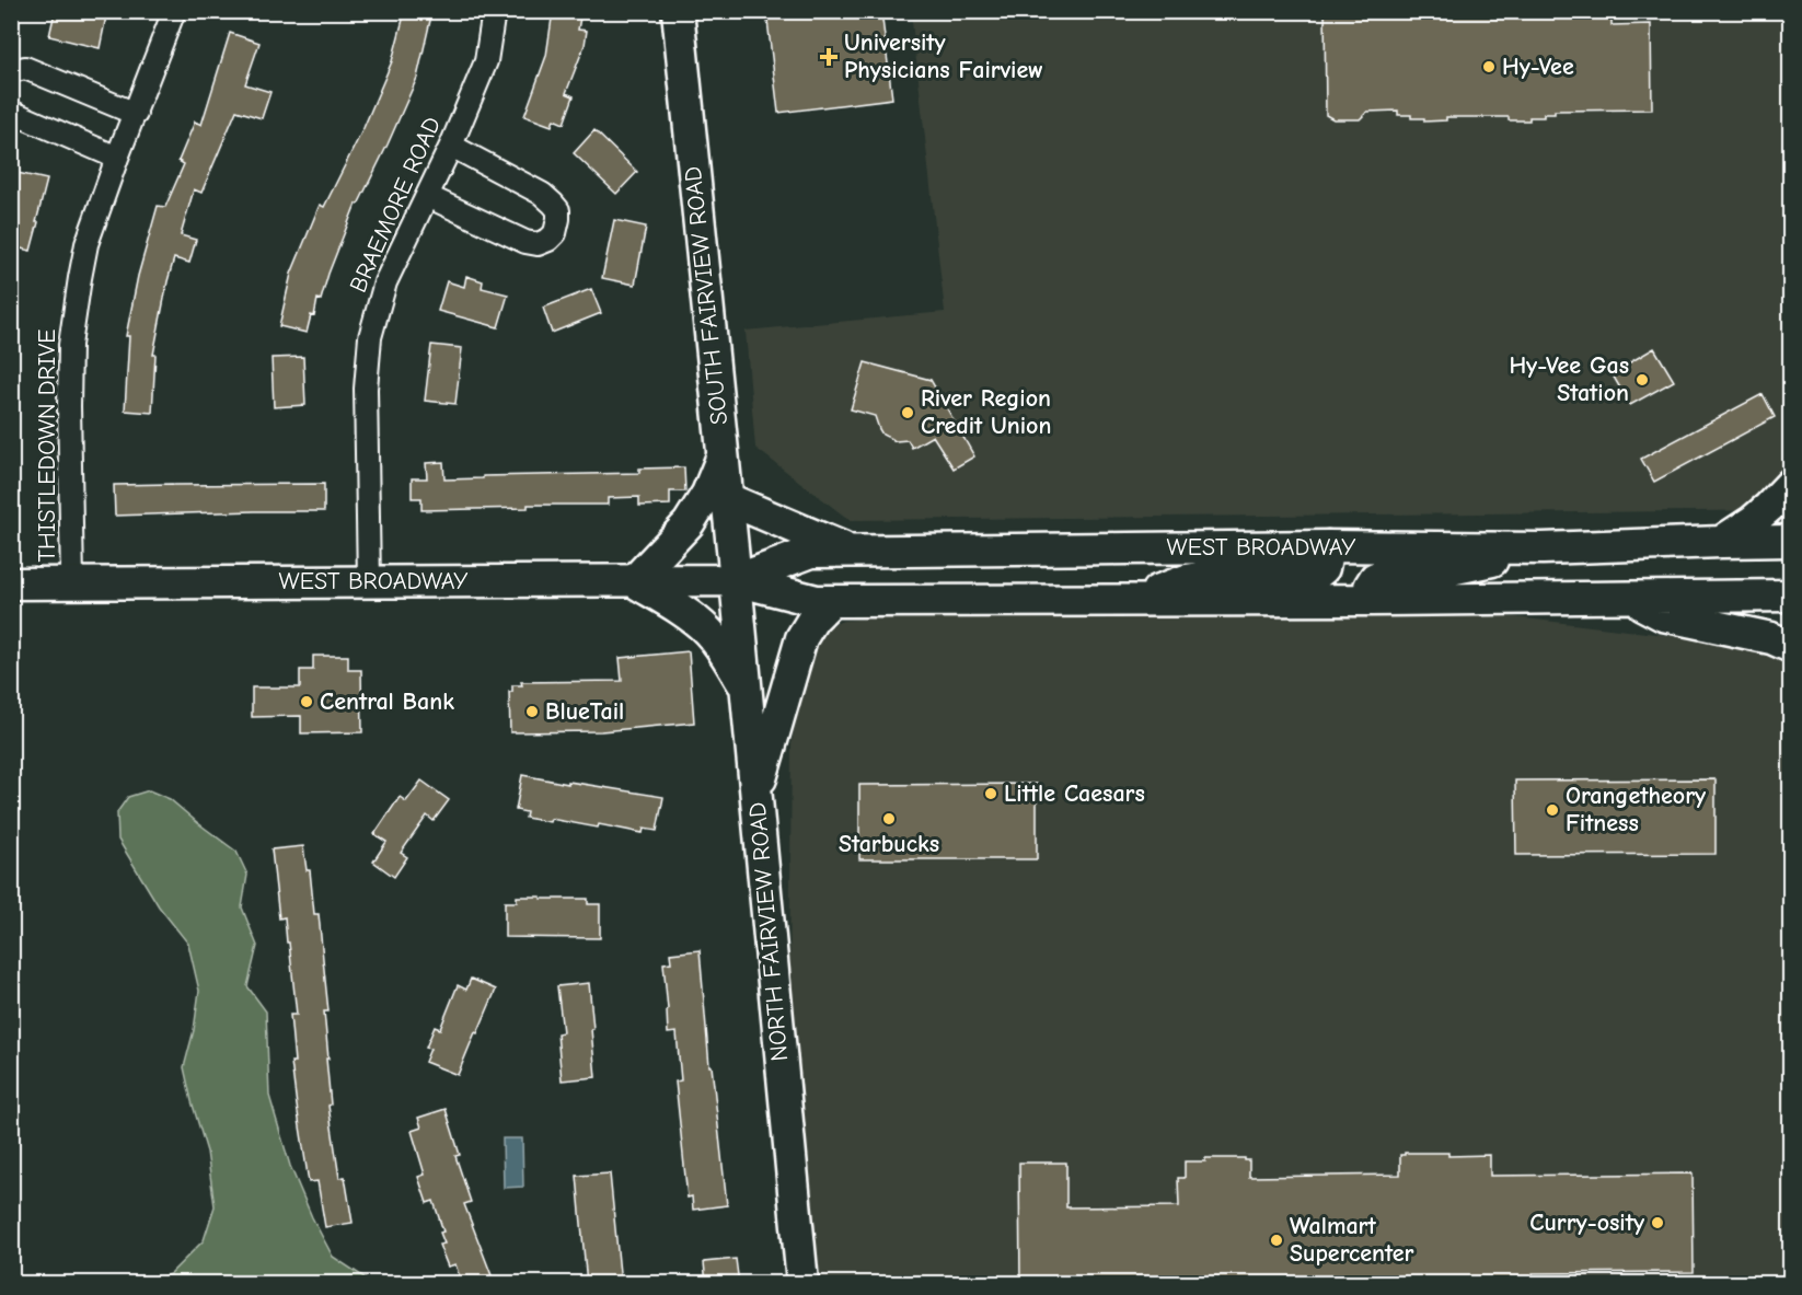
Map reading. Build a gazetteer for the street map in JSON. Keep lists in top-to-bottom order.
{
  "streets": {
    "main road": ["SOUTH FAIRVIEW ROAD", "WEST BROADWAY", "NORTH FAIRVIEW ROAD"],
    "street": ["BRAEMORE ROAD", "THISTLEDOWN DRIVE"]
  },
  "crossings": [
    ["BRAEMORE ROAD", "WEST BROADWAY"],
    ["SOUTH FAIRVIEW ROAD", "WEST BROADWAY"],
    ["SOUTH FAIRVIEW ROAD", "NORTH FAIRVIEW ROAD"],
    ["THISTLEDOWN DRIVE", "WEST BROADWAY"],
    ["WEST BROADWAY", "NORTH FAIRVIEW ROAD"]
  ],
  "places": {
    "health": ["University Physicians Fairview"],
    "other": [
      "Hy-Vee",
      "Hy-Vee Gas Station",
      "River Region Credit Union",
      "Central Bank",
      "BlueTail",
      "Little Caesars",
      "Orangetheory Fitness",
      "Starbucks",
      "Curry-osity",
      "Walmart Supercenter"
    ]
  }
}
